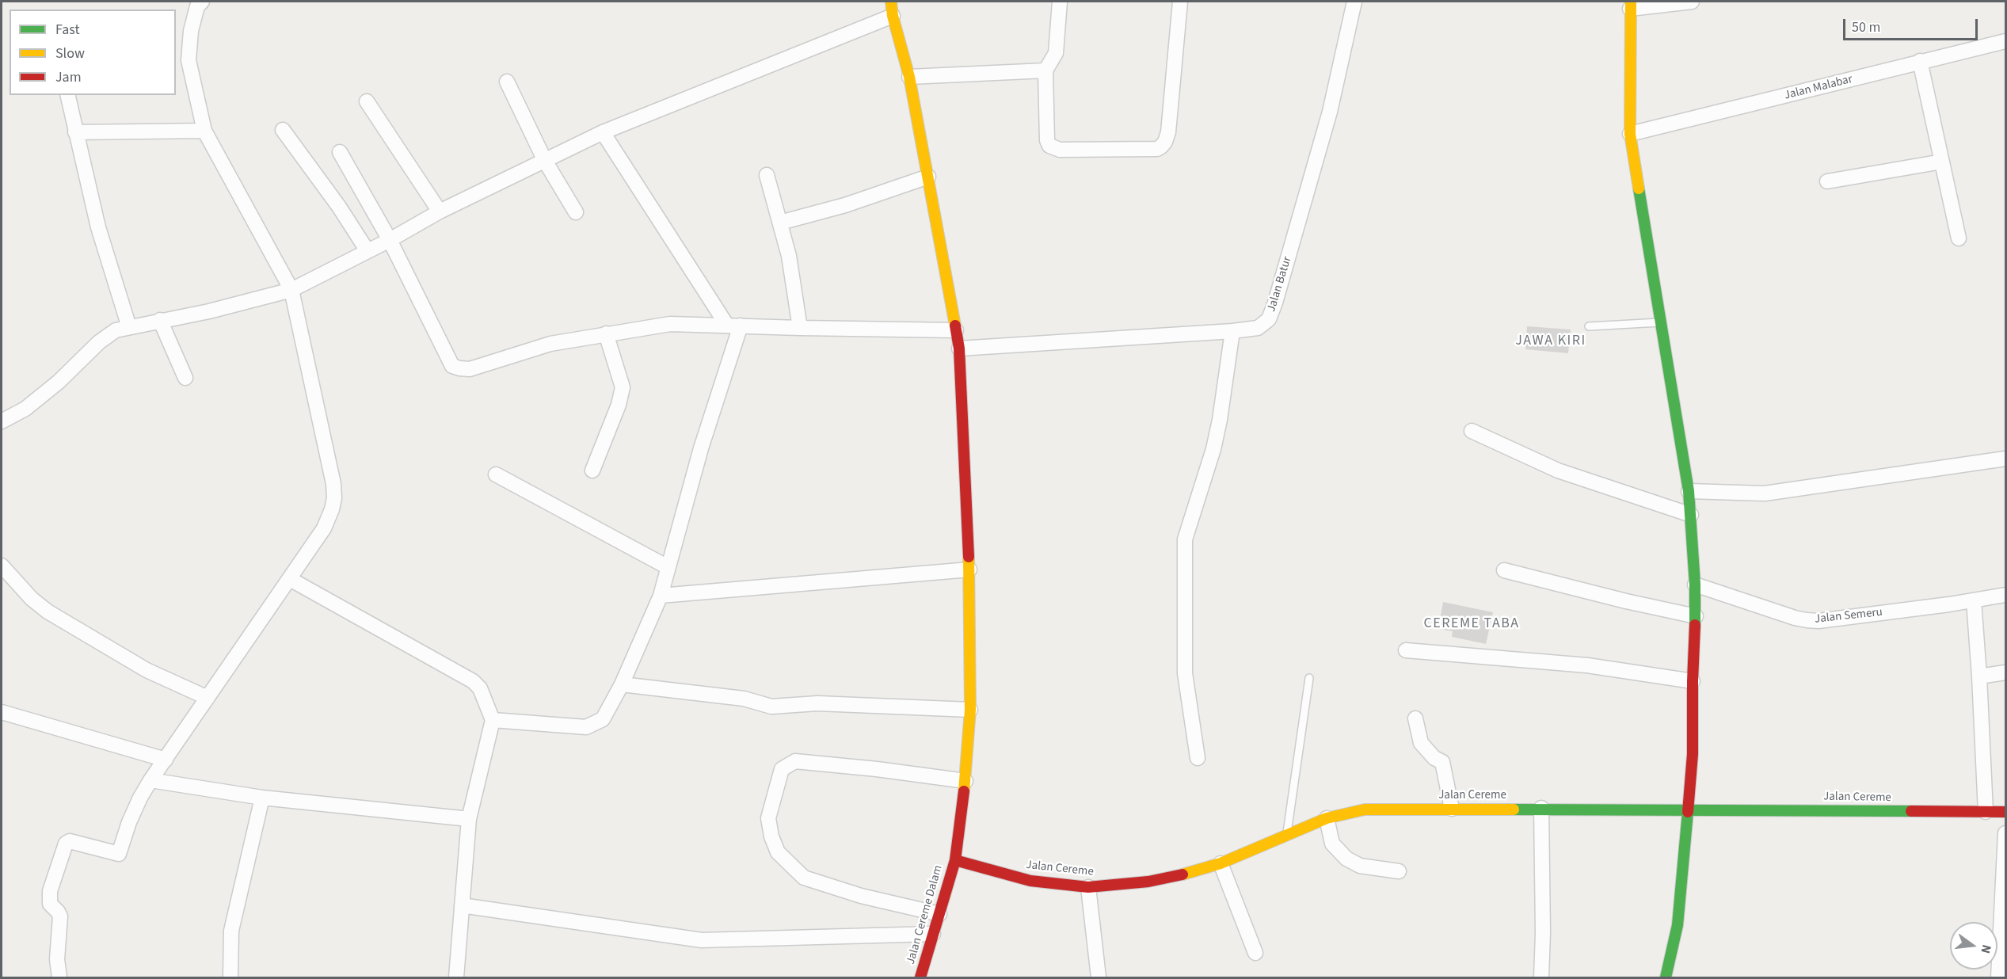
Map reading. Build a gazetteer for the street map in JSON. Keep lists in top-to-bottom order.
{
  "streets": {
    "street": [
      "Jalan Malabar",
      "Jalan Batur",
      "Jalan Semeru",
      "Jalan Cereme",
      "Jalan Cereme Dalam"
    ]
  },
  "crossings": [
    ["Jalan Batur", "Jalan Cereme Dalam"],
    ["Jalan Cereme", "Jalan Cereme Dalam"]
  ],
  "districts": ["JAWA KIRI", "CEREME TABA"],
  "legend": ["Fast", "Slow", "Jam"],
  "scale_bar": "50 m",
  "north": "right"
}
